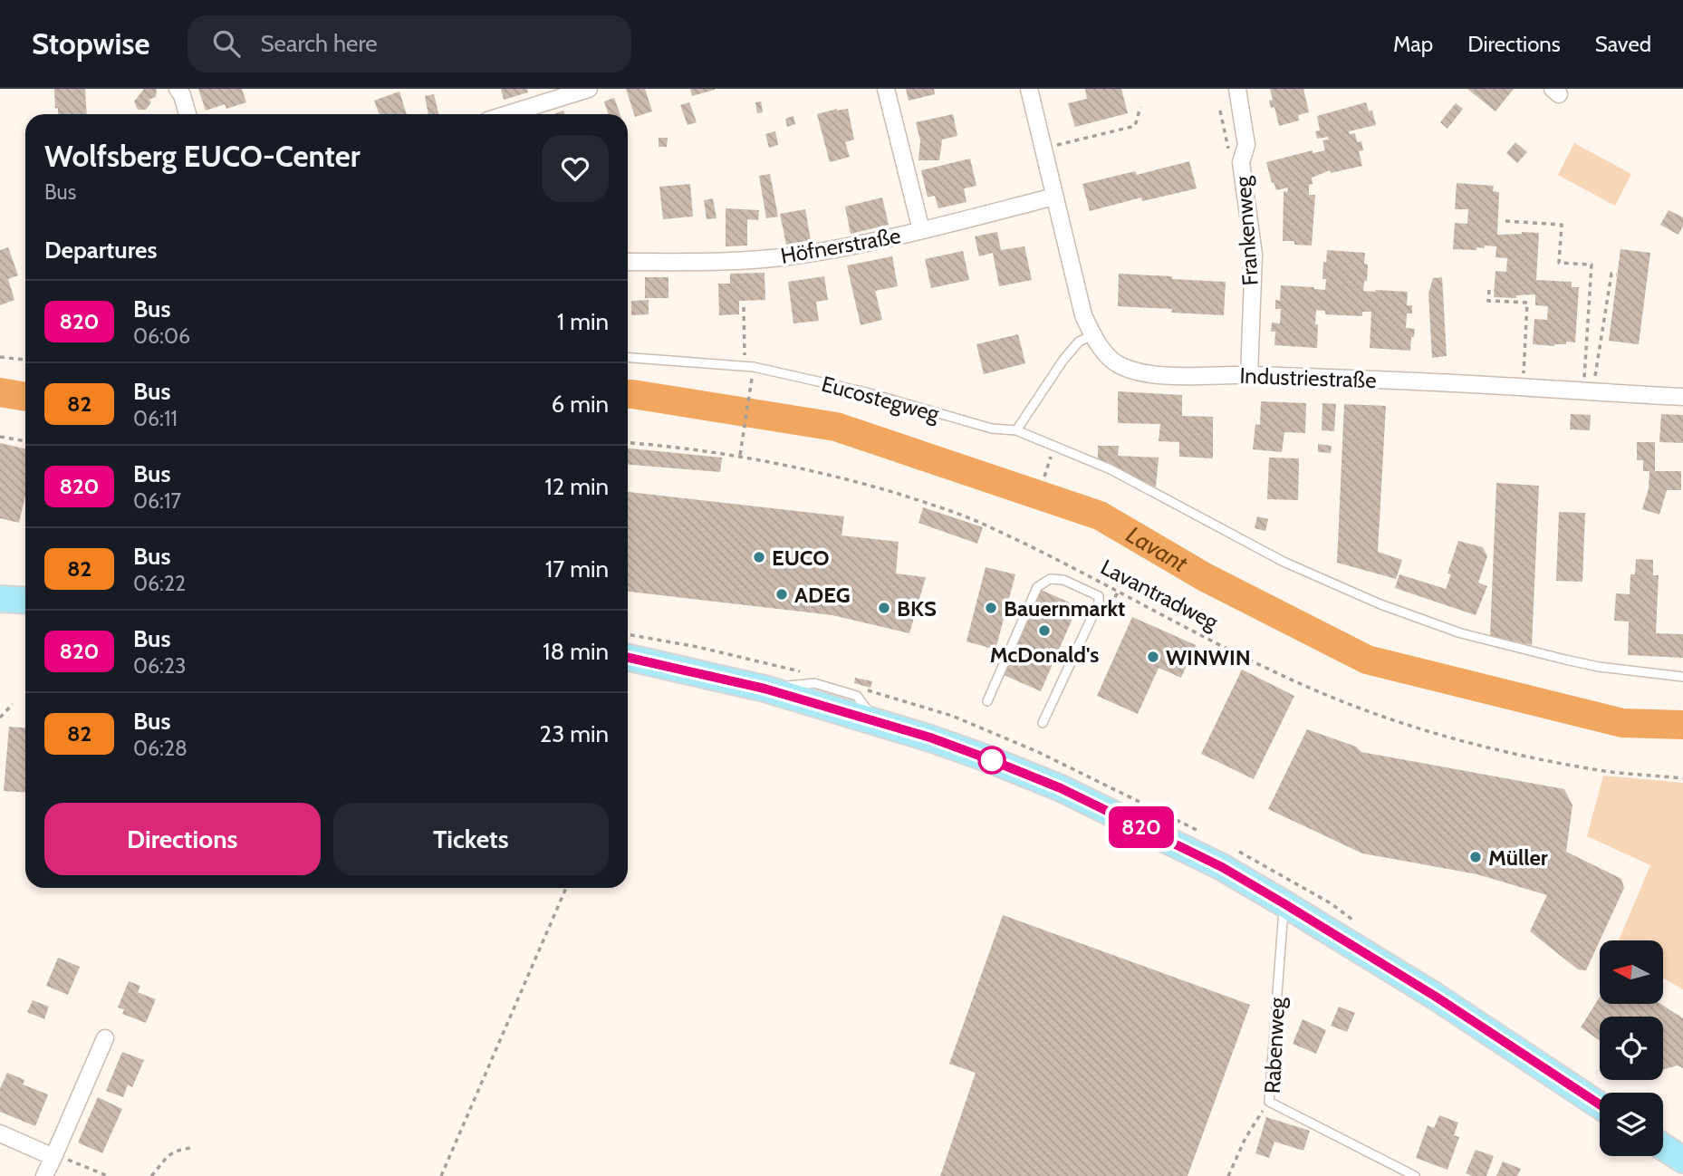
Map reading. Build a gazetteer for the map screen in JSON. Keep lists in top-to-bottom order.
{
  "streets": {
    "street": ["Frankenweg", "Höfnerstraße", "Industriestraße"],
    "lane": ["Eucostegweg", "Rabenweg"],
    "path": ["Lavantradweg"]
  },
  "crossings": [
    ["Frankenweg", "Industriestraße"],
    ["Höfnerstraße", "Industriestraße"]
  ],
  "water": ["Lavant"],
  "places": [
    "EUCO",
    "ADEG",
    "BKS",
    "Bauernmarkt",
    "McDonald's",
    "WINWIN",
    "Müller"
  ],
  "lines": ["bus line 820"],
  "north": "left",
  "page": {
    "header": "Stopwise",
    "search": "Search here",
    "nav": ["Map", "Directions", "Saved"],
    "on_map": "820",
    "heading": [
      ["Wolfsberg EUCO-Center", "Bus"],
      "Departures"
    ],
    "list": [
      {
        "mark": "820",
        "name": "Bus",
        "note": "06:06",
        "value": "1 min"
      },
      {
        "mark": "82",
        "name": "Bus",
        "note": "06:11",
        "value": "6 min"
      },
      {
        "mark": "820",
        "name": "Bus",
        "note": "06:17",
        "value": "12 min"
      },
      {
        "mark": "82",
        "name": "Bus",
        "note": "06:22",
        "value": "17 min"
      },
      {
        "mark": "820",
        "name": "Bus",
        "note": "06:23",
        "value": "18 min"
      },
      {
        "mark": "82",
        "name": "Bus",
        "note": "06:28",
        "value": "23 min"
      }
    ],
    "buttons": ["Directions", "Tickets"]
  }
}
